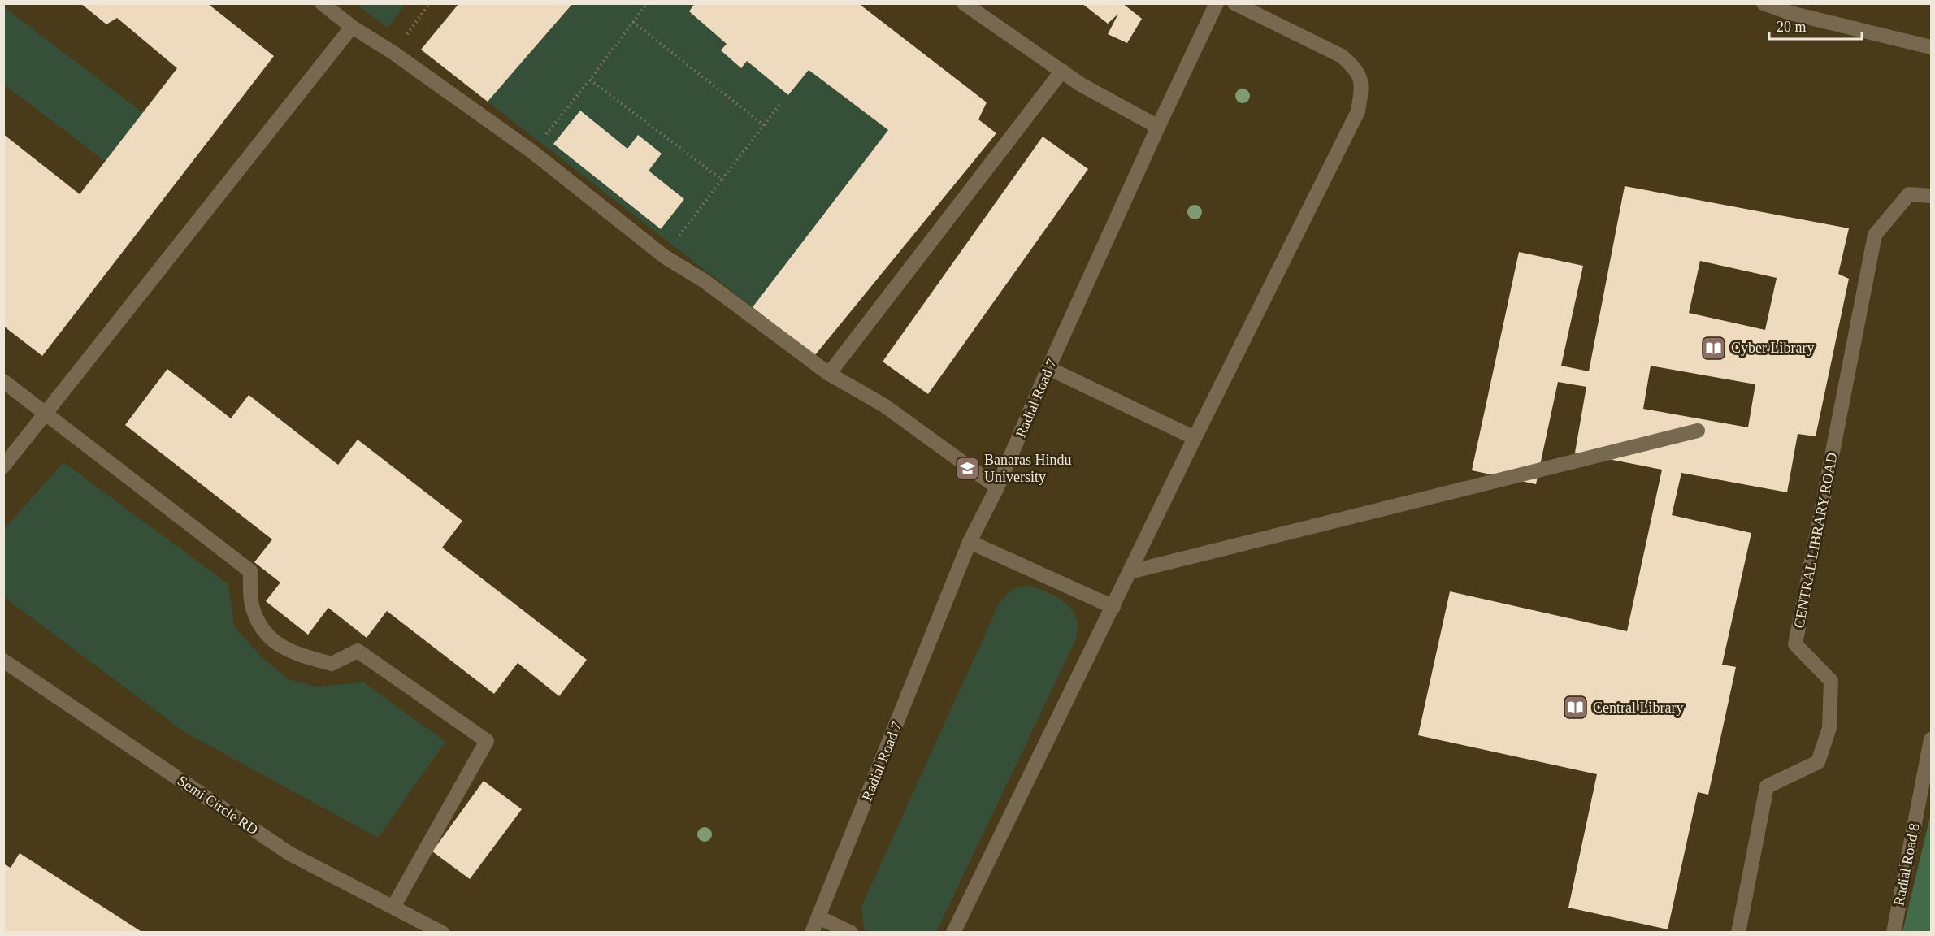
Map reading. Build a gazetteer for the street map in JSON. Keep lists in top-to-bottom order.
{
  "streets": {
    "lane": [
      "Radial Road 7",
      "CENTRAL LIBRARY ROAD",
      "Semi Circle RD",
      "Radial Road 8"
    ]
  },
  "places": {
    "library": ["Cyber Library", "Central Library"],
    "school or university": ["Banaras Hindu University"]
  },
  "scale_bar": "20 m"
}
